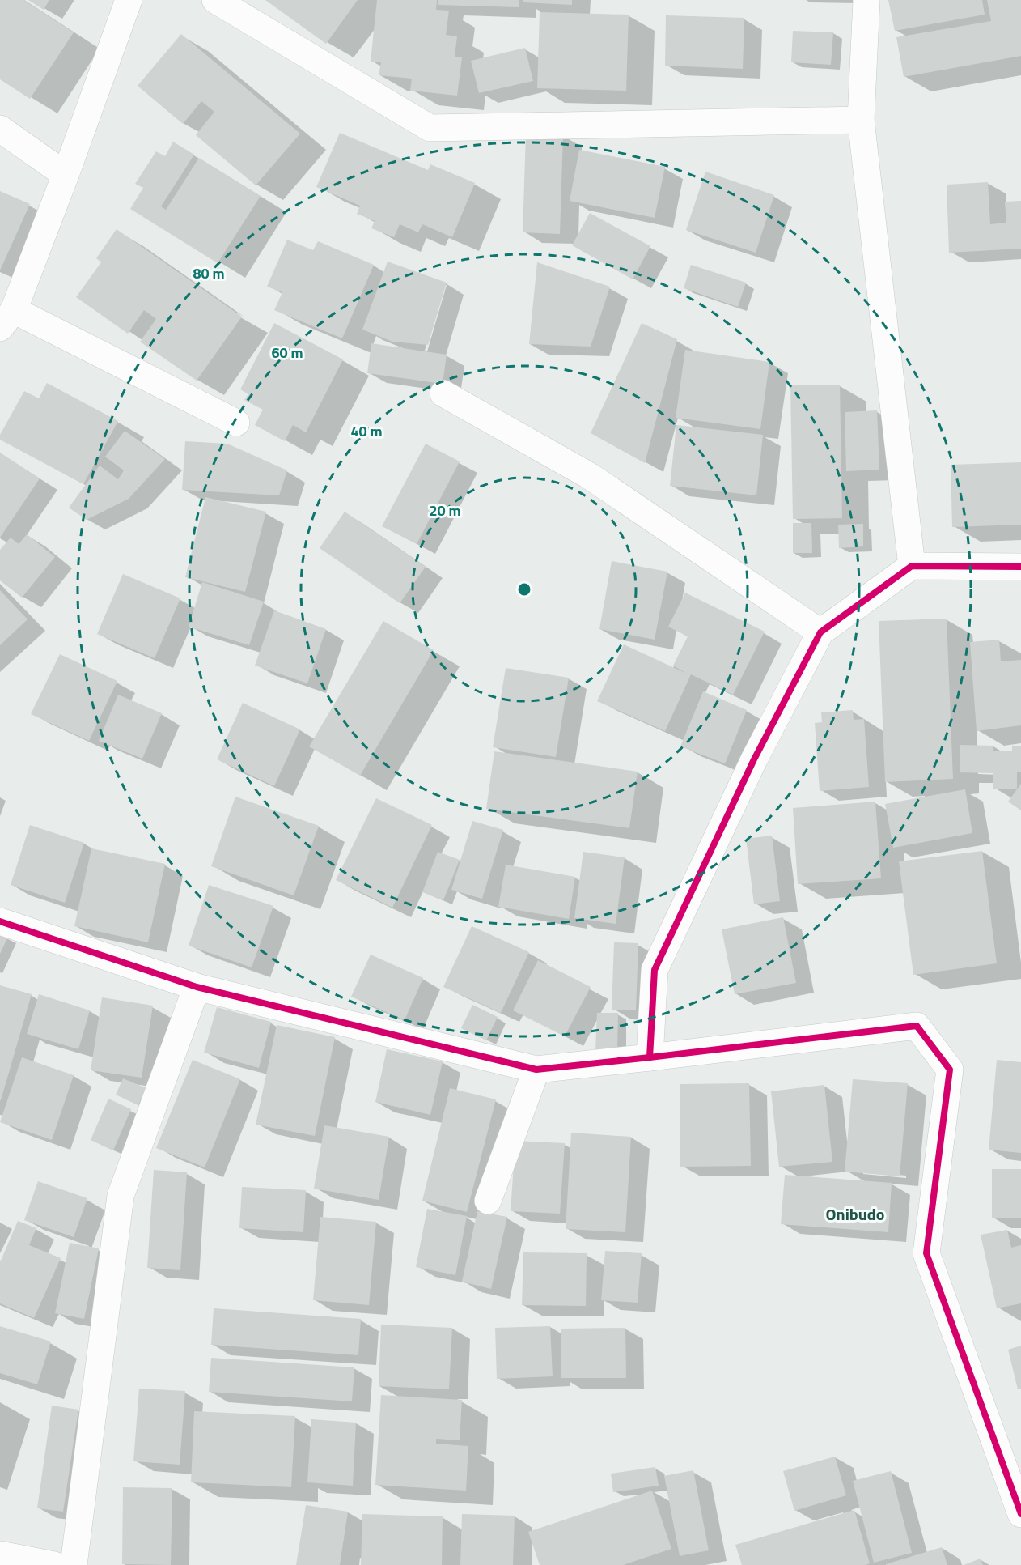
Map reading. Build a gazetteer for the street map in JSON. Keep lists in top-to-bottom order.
{
  "districts": ["Onibudo"],
  "rings": [
    "80 m",
    "60 m",
    "40 m",
    "20 m"
  ]
}
